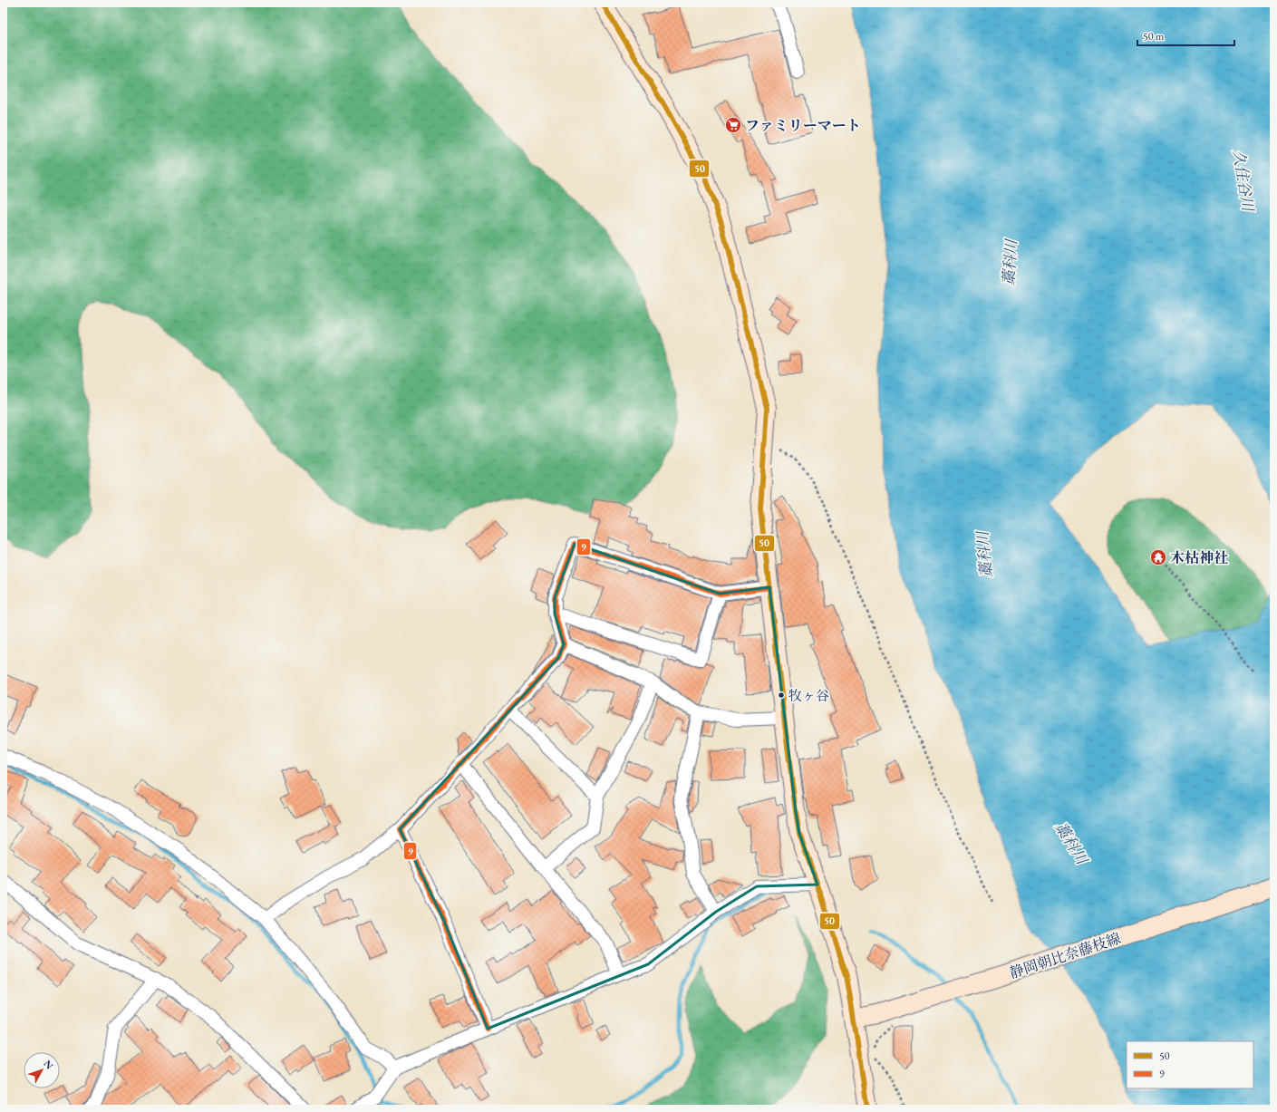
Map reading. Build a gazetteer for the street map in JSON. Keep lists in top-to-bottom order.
{
  "streets": {
    "main road": ["静岡朝比奈藤枝線"]
  },
  "water": ["久住谷川", "藁科川"],
  "places": {
    "supermarket": ["ファミリーマート"],
    "temple": ["木枯神社"],
    "other": ["牧ヶ谷"]
  },
  "lines": ["transit line 50", "transit line 9"],
  "legend": ["50", "9"],
  "scale_bar": "50 m",
  "north": "top right"
}
